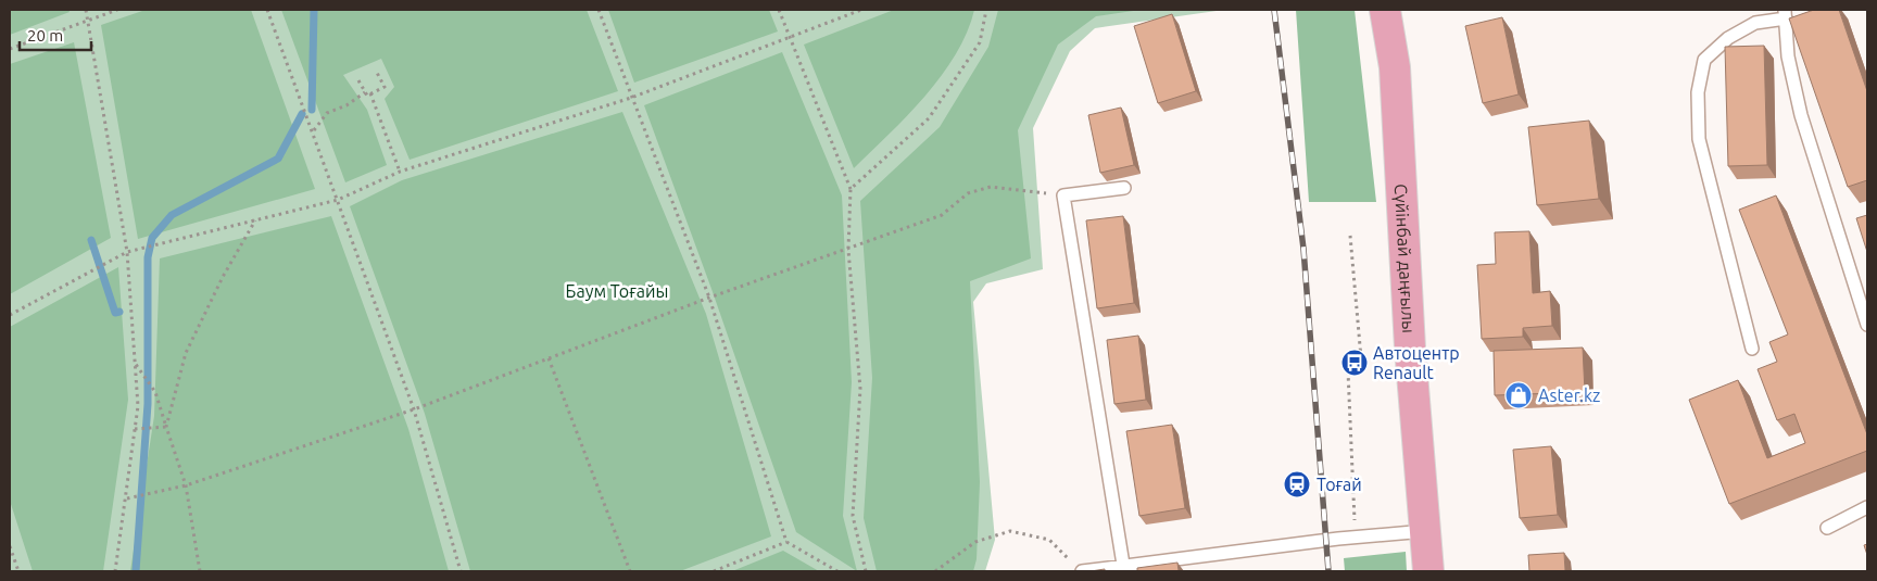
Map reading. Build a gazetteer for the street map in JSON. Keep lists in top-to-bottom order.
{
  "streets": {
    "main road": ["Сүйінбай даңғылы"]
  },
  "parks": ["Баум Тоғайы"],
  "places": {
    "bus stop": ["Автоцентр Renault"],
    "shop": ["Aster.kz"],
    "station": ["Тоғай"]
  },
  "scale_bar": "20 m"
}
